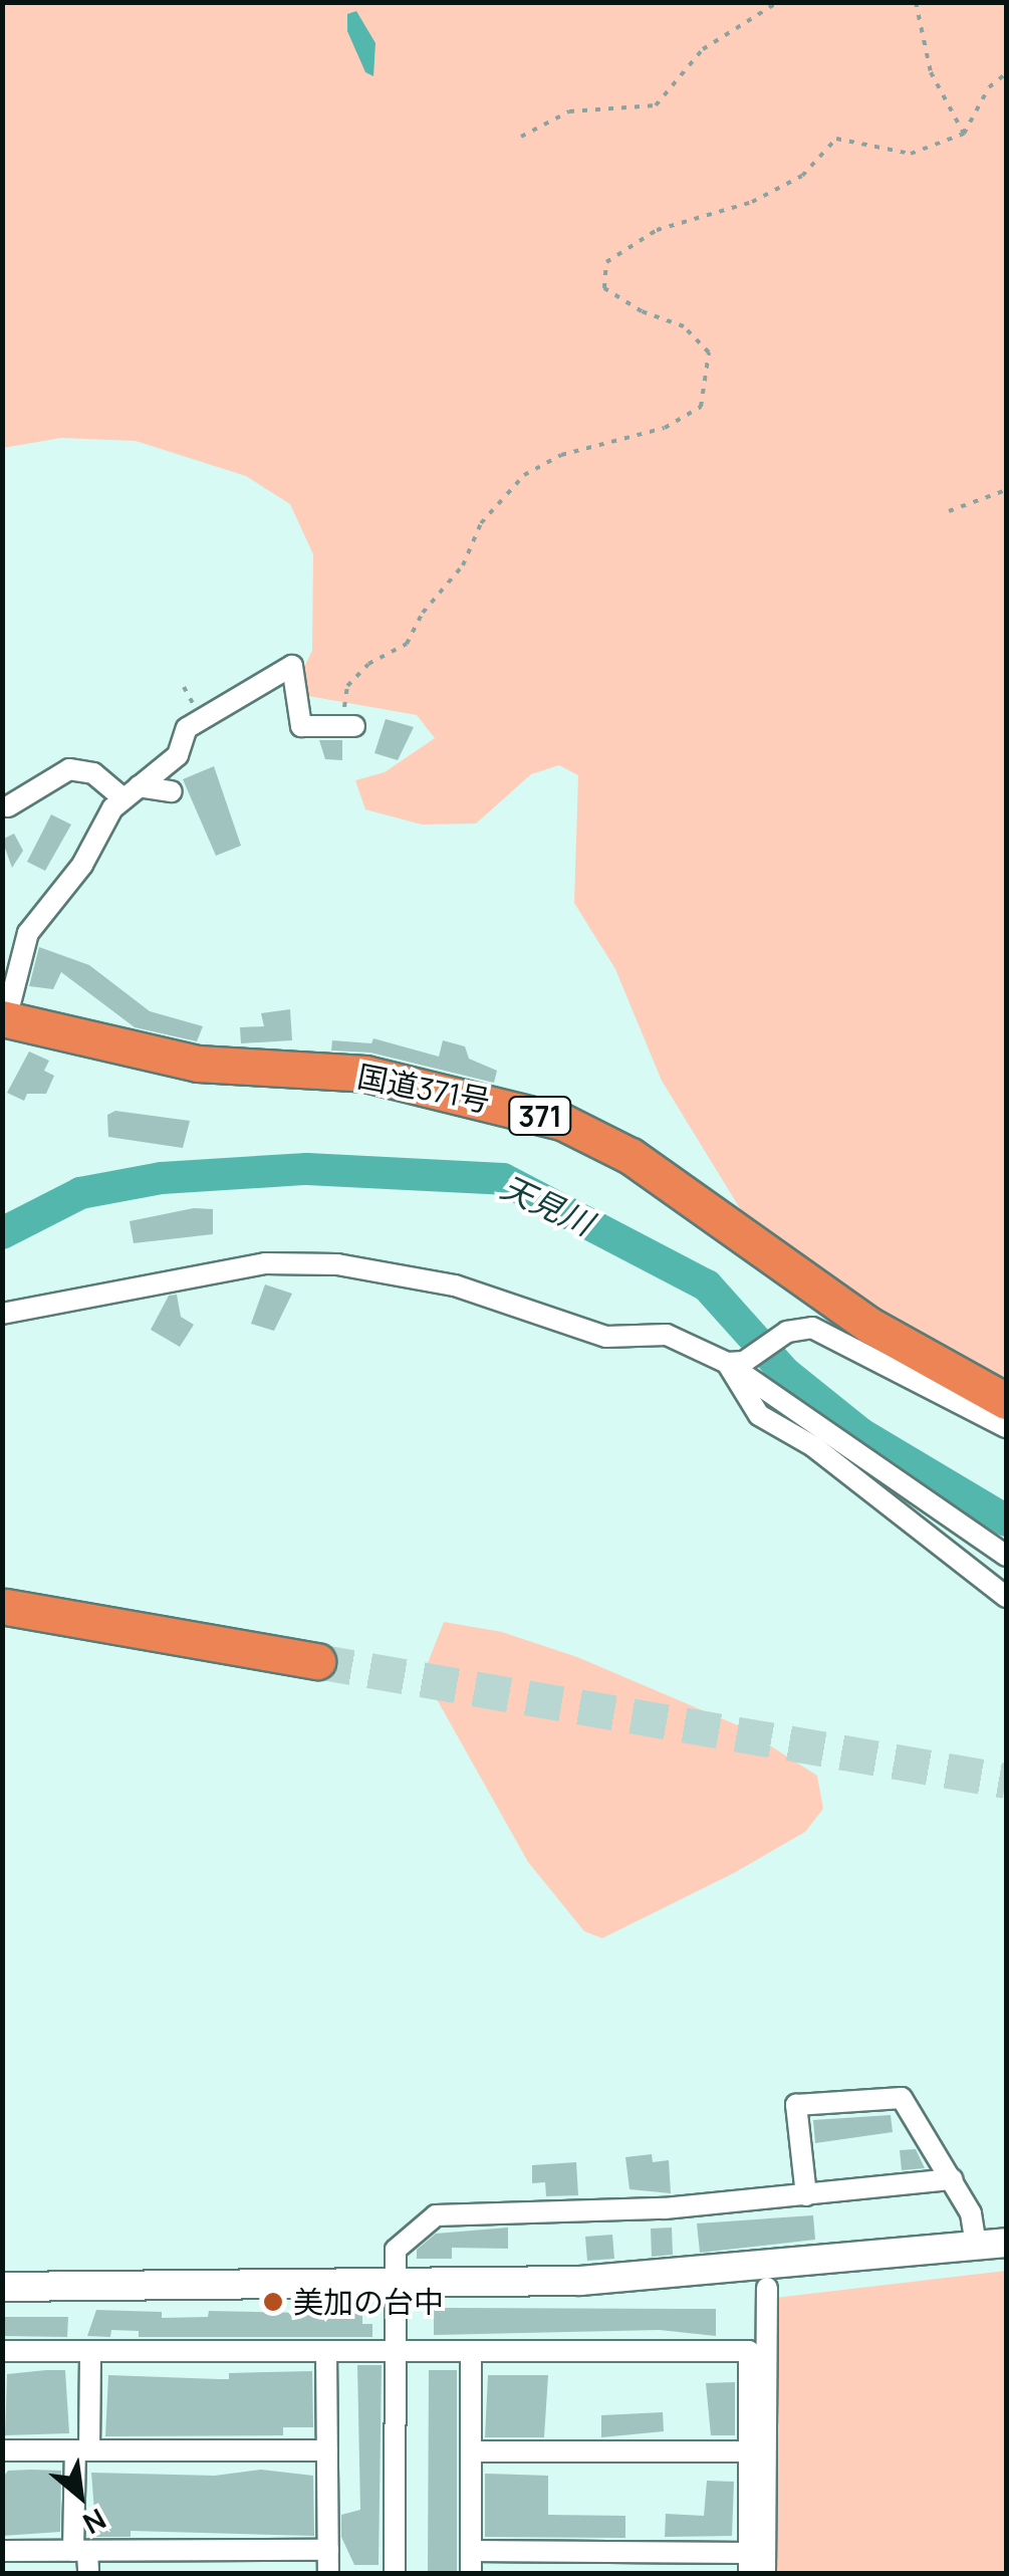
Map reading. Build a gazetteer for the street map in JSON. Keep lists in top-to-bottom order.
{
  "streets": {
    "highway": ["国道371号", "371"]
  },
  "water": ["天見川"],
  "places": ["美加の台中"],
  "north": "bottom right"
}
